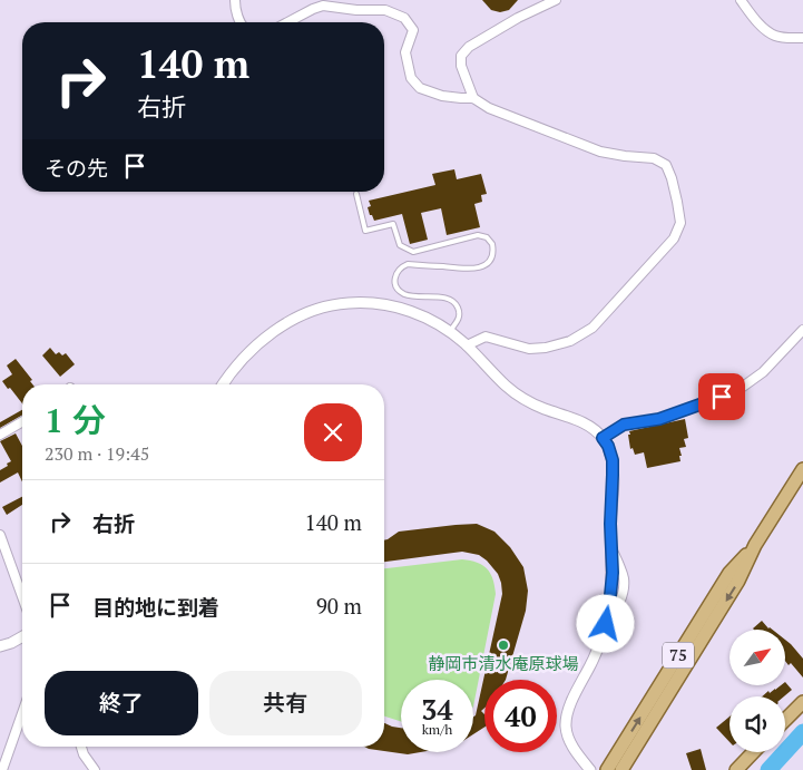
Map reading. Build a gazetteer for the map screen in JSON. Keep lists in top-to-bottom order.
{
  "streets": {
    "main road": ["75"]
  },
  "places": ["静岡市清水庵原球場"],
  "north": "top right",
  "page": {
    "turn": ["140 m", "右折"],
    "then": "その先",
    "heading": ["1 分", "230 m · 19:45"],
    "list": [
      {
        "name": "右折",
        "value": "140 m"
      },
      {
        "name": "目的地に到着",
        "value": "90 m"
      }
    ],
    "buttons": ["終了", "共有"],
    "speed": "34 km/h",
    "limit": "40"
  }
}
